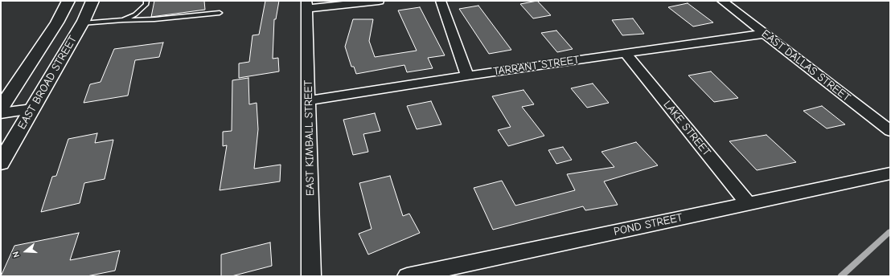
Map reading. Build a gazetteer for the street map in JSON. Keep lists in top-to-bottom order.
{
  "streets": {
    "main road": ["EAST BROAD STREET"],
    "street": [
      "TARRANT STREET",
      "EAST DALLAS STREET",
      "LAKE STREET",
      "EAST KIMBALL STREET",
      "POND STREET"
    ]
  },
  "crossings": [
    ["TARRANT STREET", "EAST DALLAS STREET"],
    ["TARRANT STREET", "LAKE STREET"],
    ["TARRANT STREET", "EAST KIMBALL STREET"],
    ["LAKE STREET", "POND STREET"]
  ],
  "north": "left"
}
